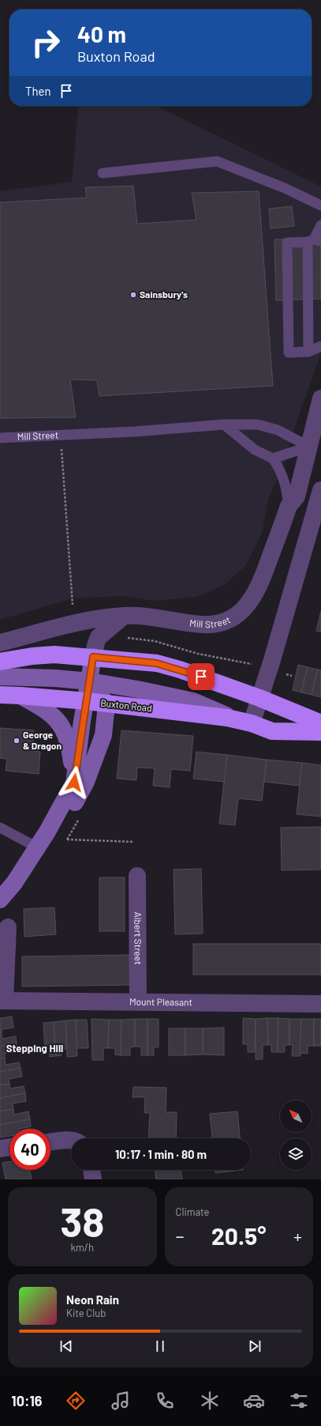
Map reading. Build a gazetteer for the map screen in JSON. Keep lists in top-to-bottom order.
{
  "streets": {
    "highway": ["Buxton Road"],
    "street": ["Mill Street", "Albert Street", "Mount Pleasant"]
  },
  "crossings": [
    ["Albert Street", "Mount Pleasant"]
  ],
  "districts": ["Stepping Hill"],
  "places": ["Sainsbury's", "George & Dragon"],
  "north": "top left",
  "page": {
    "turn": ["40 m", "Buxton Road"],
    "then": "Then",
    "limit": "40",
    "trip": "10:17 · 1 min · 80 m",
    "tile": [
      ["38", "km/h"],
      "Climate"
    ],
    "heat": ["−", "20.5°", "+"],
    "song": ["Neon Rain", "Kite Club"],
    "tabs": "10:16"
  }
}
